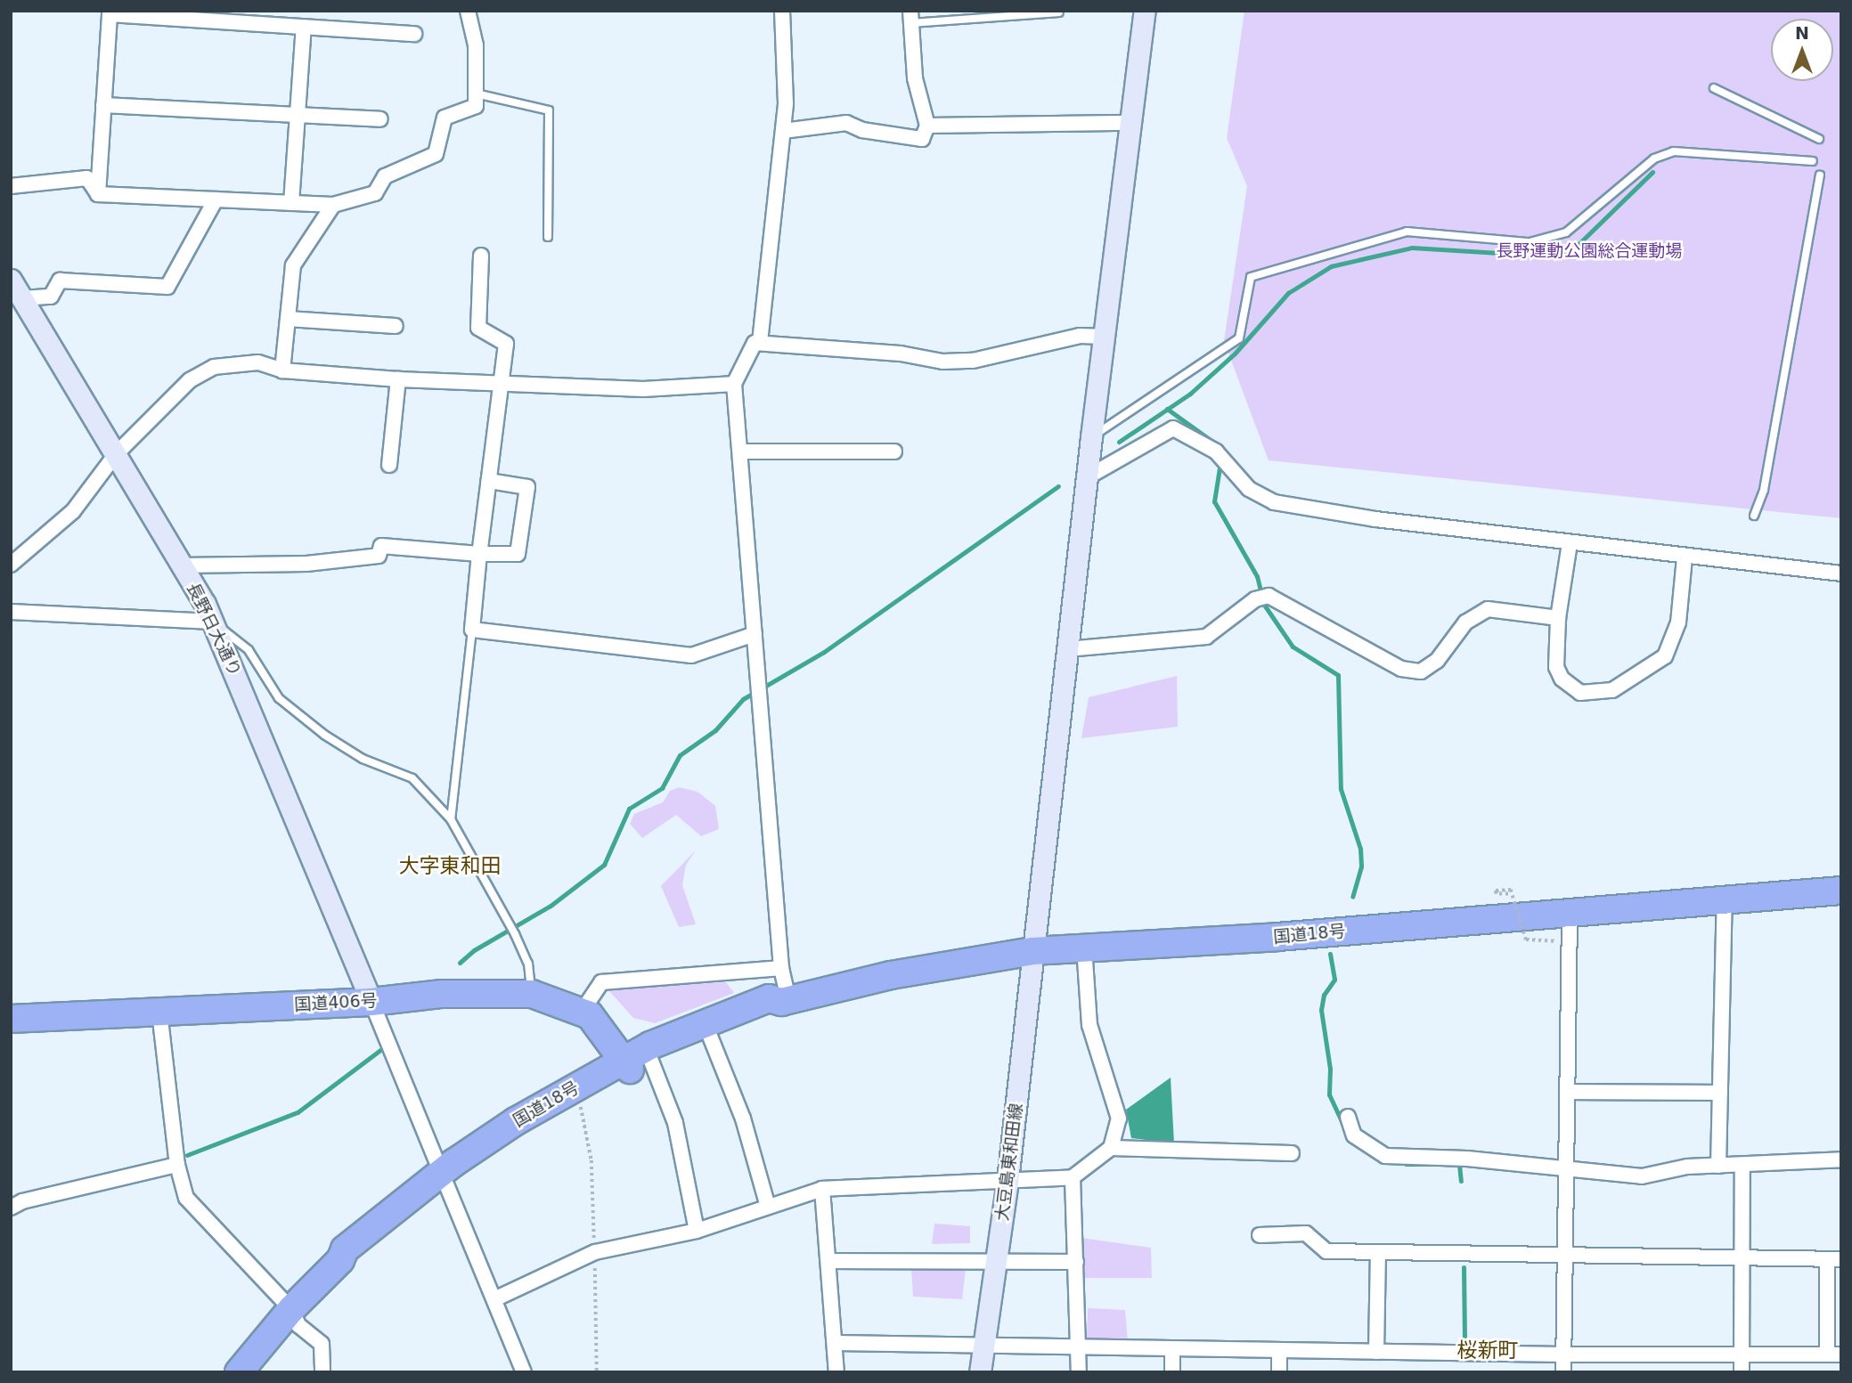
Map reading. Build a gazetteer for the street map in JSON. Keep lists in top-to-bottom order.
{
  "streets": {
    "highway": ["国道18号", "国道406号"],
    "street": ["長野日大通り", "大豆島東和田線"]
  },
  "crossings": [
    ["長野日大通り", "国道406号"],
    ["国道18号", "国道406号"],
    ["国道18号", "大豆島東和田線"]
  ],
  "districts": ["大字東和田", "桜新町"],
  "parks": ["長野運動公園総合運動場"],
  "north": "top"
}
